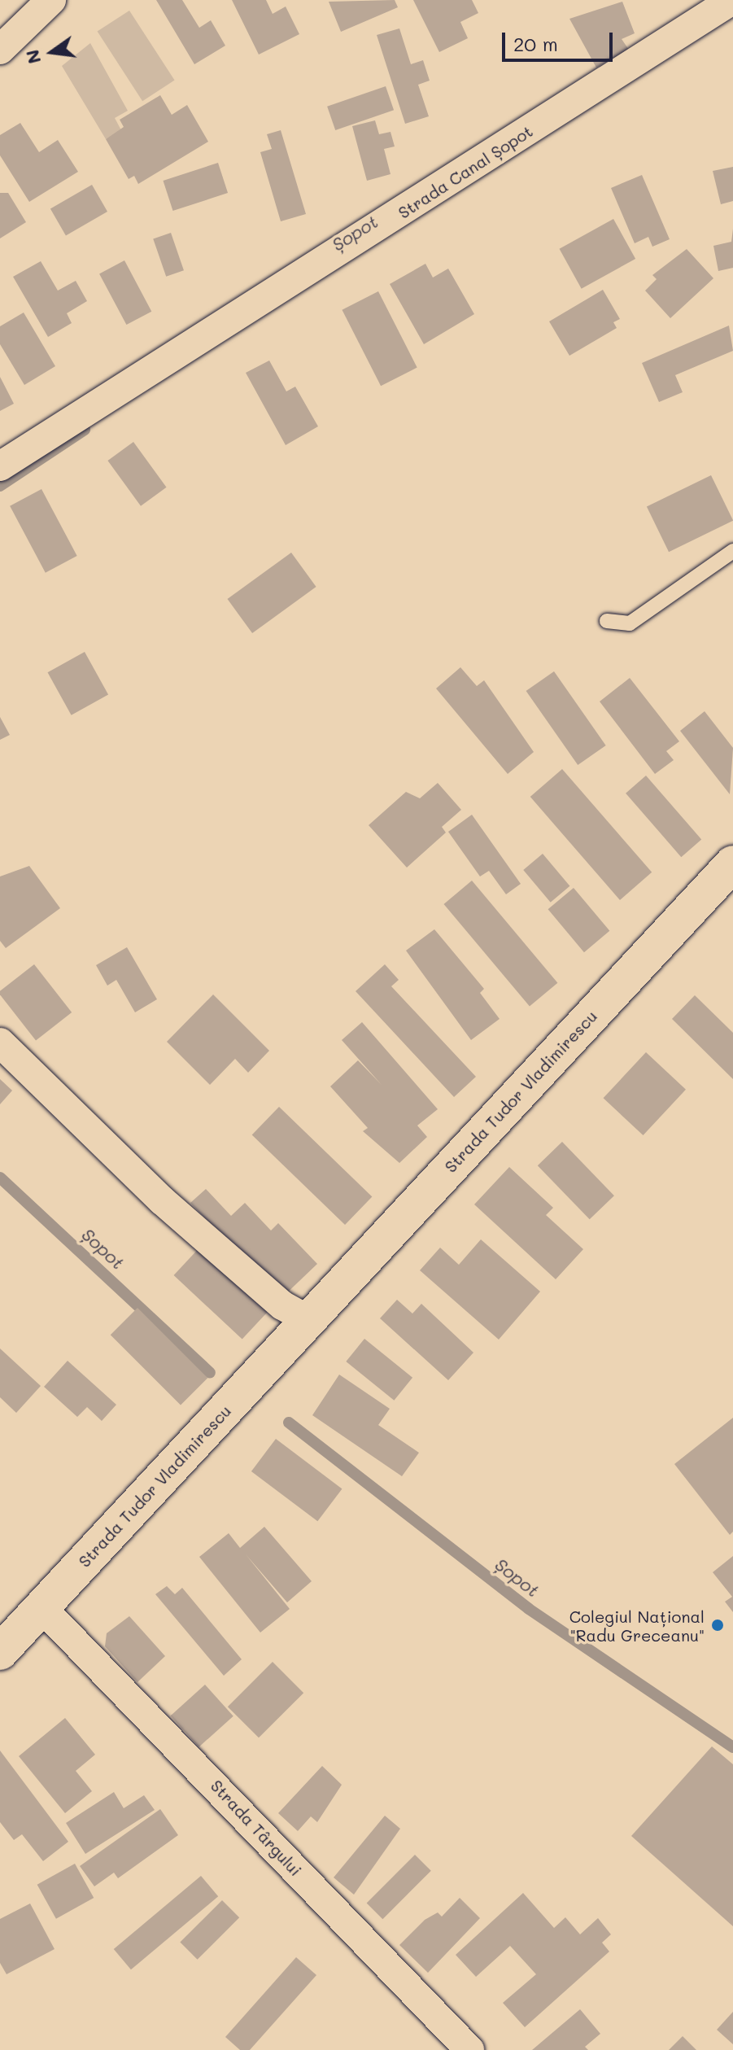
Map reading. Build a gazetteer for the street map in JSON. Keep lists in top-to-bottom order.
{
  "streets": {
    "main road": ["Strada Tudor Vladimirescu"],
    "street": ["Strada Canal Șopot", "Strada Târgului"]
  },
  "crossings": [
    ["Strada Tudor Vladimirescu", "Strada Târgului"]
  ],
  "water": ["Șopot"],
  "places": ["Colegiul Național \"Radu Greceanu\""],
  "scale_bar": "20 m",
  "north": "left"
}
